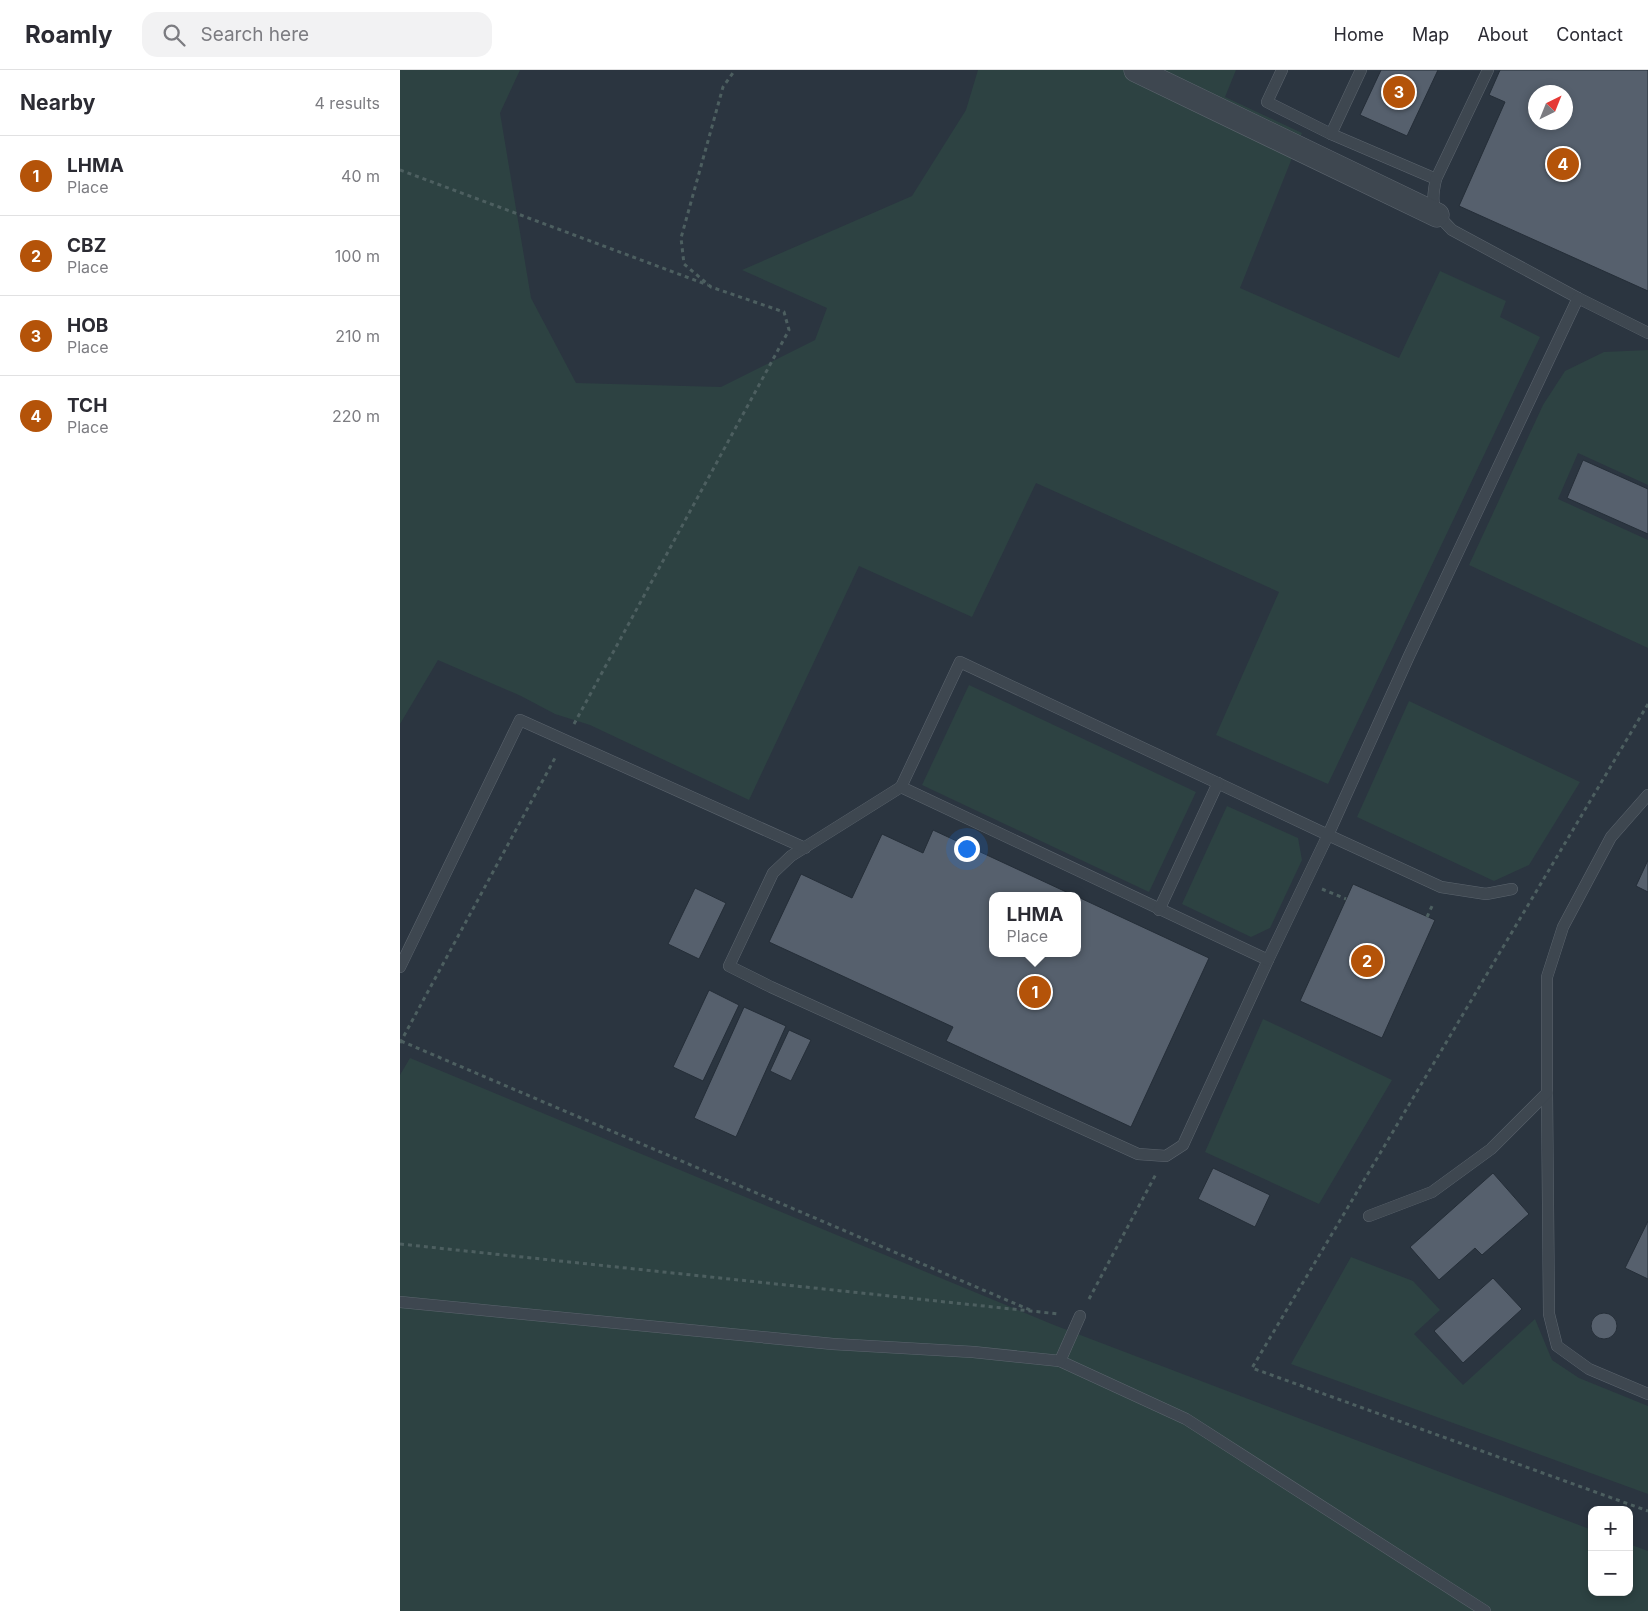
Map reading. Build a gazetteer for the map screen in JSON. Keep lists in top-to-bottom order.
{
  "north": "top right",
  "page": {
    "header": "Roamly",
    "search": "Search here",
    "nav": [
      "Home",
      "Map",
      "About",
      "Contact"
    ],
    "heading": ["Nearby", "4 results"],
    "pins": [
      "3",
      "4",
      "2",
      "1"
    ],
    "list": [
      {
        "mark": "1",
        "name": "LHMA",
        "note": "Place",
        "value": "40 m"
      },
      {
        "mark": "2",
        "name": "CBZ",
        "note": "Place",
        "value": "100 m"
      },
      {
        "mark": "3",
        "name": "HOB",
        "note": "Place",
        "value": "210 m"
      },
      {
        "mark": "4",
        "name": "TCH",
        "note": "Place",
        "value": "220 m"
      }
    ],
    "popup": ["LHMA", "Place"],
    "map_buttons": ["+", "−"]
  }
}
